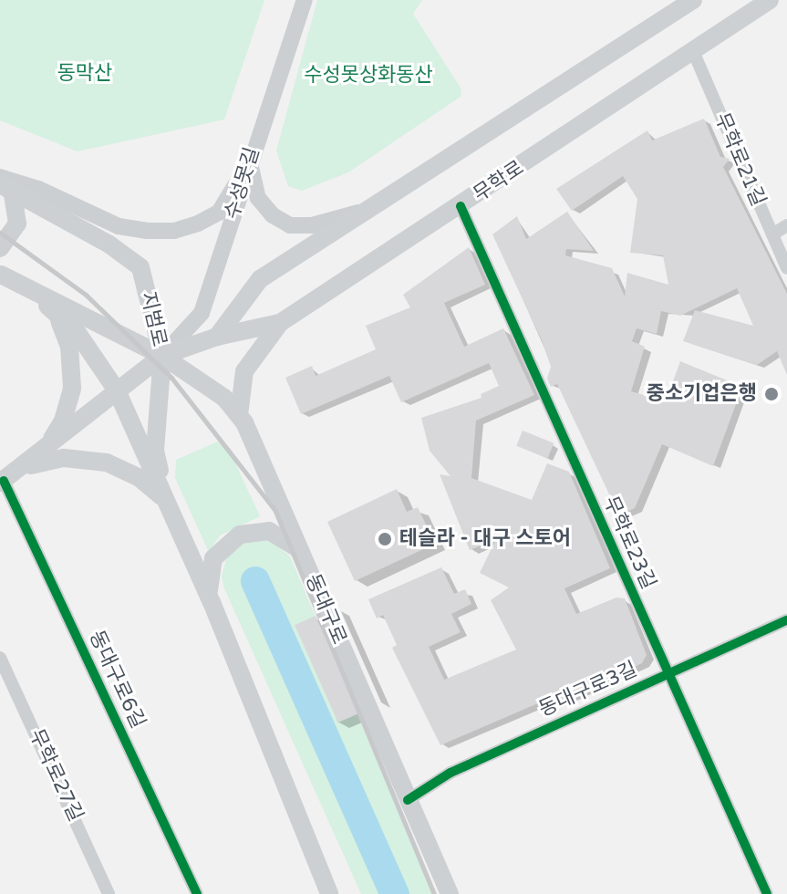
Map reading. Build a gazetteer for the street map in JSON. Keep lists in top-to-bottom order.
{
  "streets": {
    "main road": ["무학로", "지범로", "동대구로"],
    "street": [
      "무학로21길",
      "수성못길",
      "무학로23길",
      "동대구로6길",
      "동대구로3길",
      "무학로27길"
    ]
  },
  "crossings": [
    ["무학로21길", "무학로"],
    ["무학로", "수성못길"],
    ["무학로", "지범로"],
    ["무학로", "무학로23길"],
    ["무학로", "동대구로"],
    ["무학로", "동대구로6길"],
    ["수성못길", "지범로"],
    ["수성못길", "동대구로"],
    ["지범로", "동대구로"],
    ["무학로23길", "동대구로3길"],
    ["동대구로", "동대구로3길"]
  ],
  "parks": ["동막산", "수성못상화동산"],
  "places": ["중소기업은행", "테슬라 - 대구 스토어"]
}
